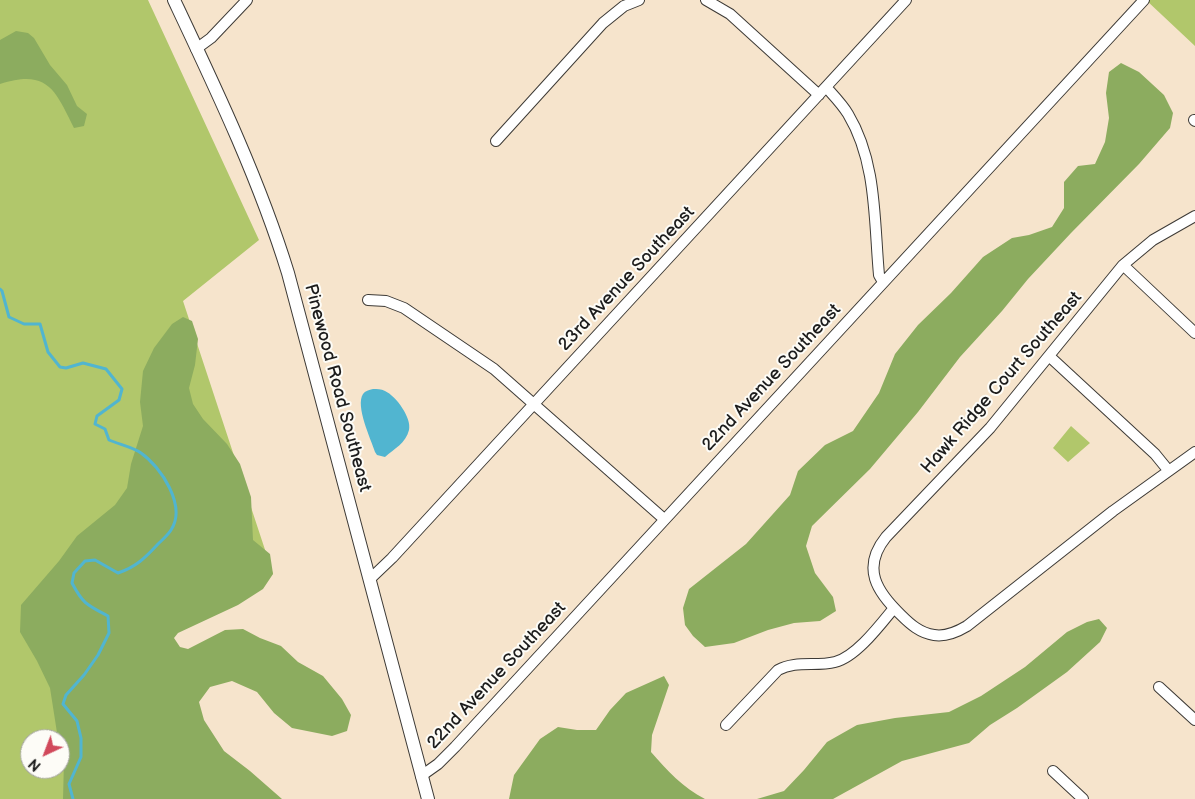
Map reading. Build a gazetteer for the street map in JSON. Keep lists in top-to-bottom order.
{
  "streets": {
    "street": [
      "23rd Avenue Southeast",
      "22nd Avenue Southeast",
      "Hawk Ridge Court Southeast",
      "Pinewood Road Southeast"
    ]
  },
  "crossings": [
    ["23rd Avenue Southeast", "Pinewood Road Southeast"],
    ["22nd Avenue Southeast", "Pinewood Road Southeast"]
  ],
  "north": "bottom left"
}
